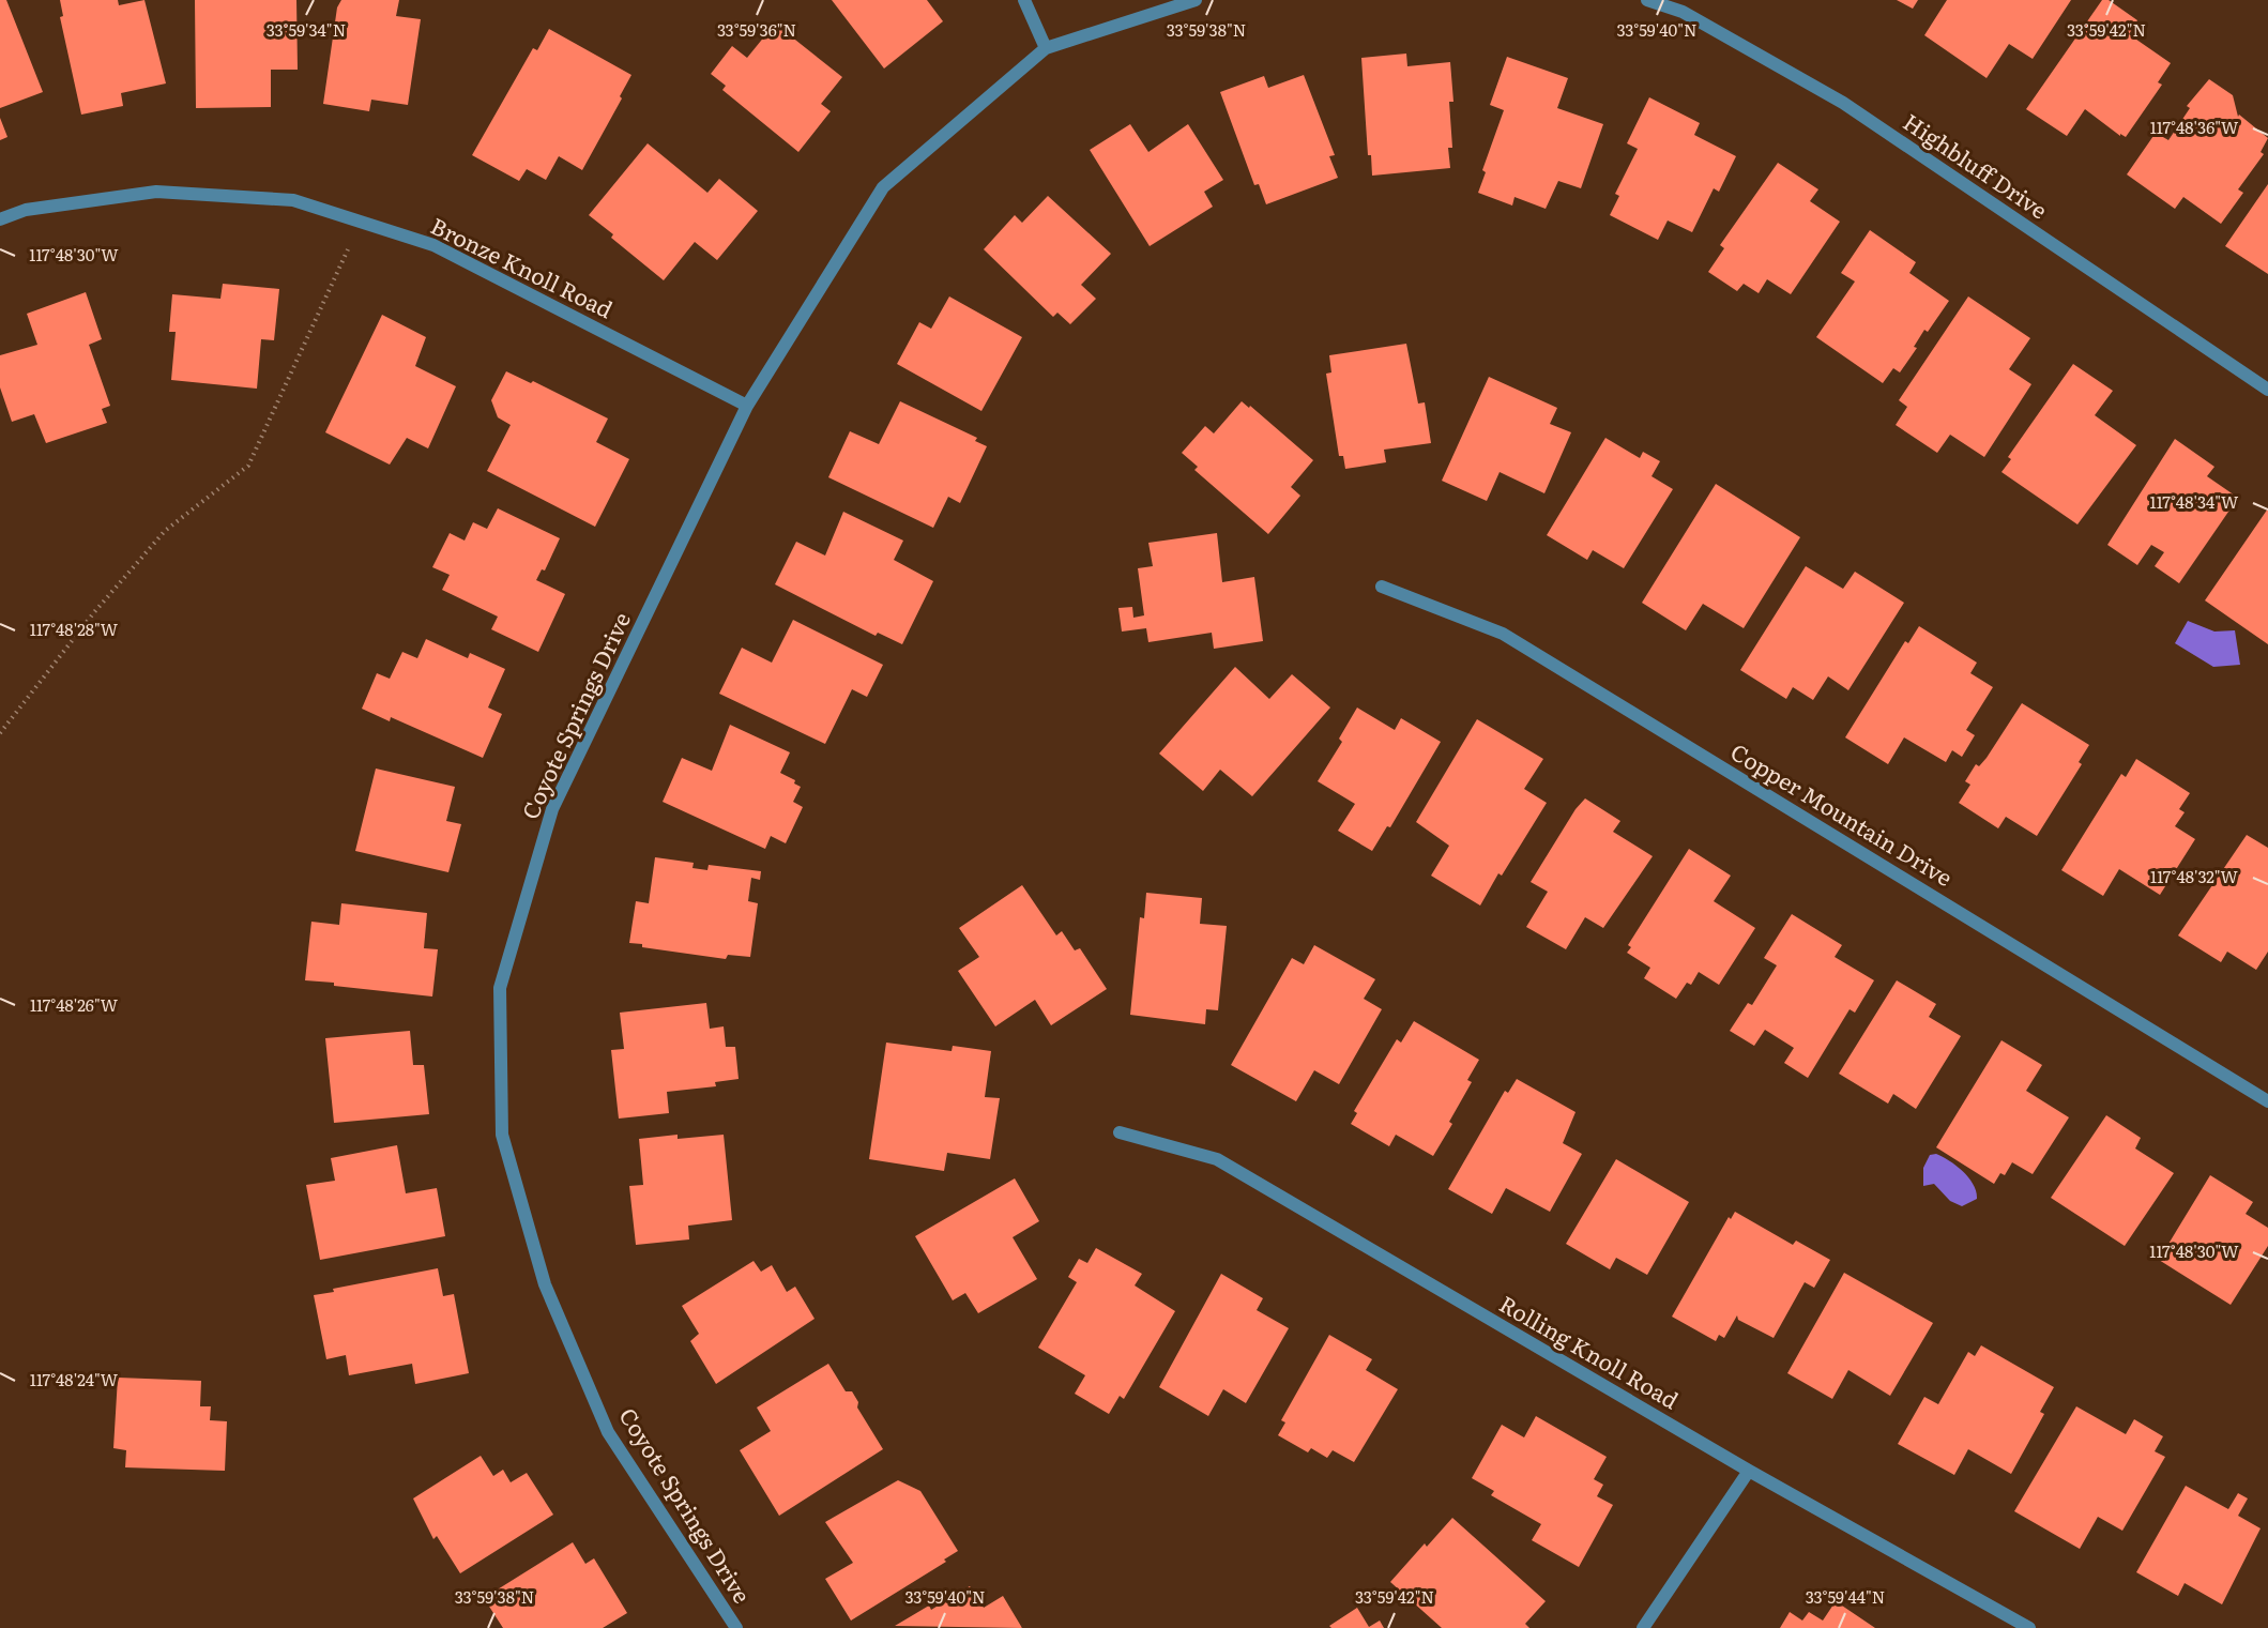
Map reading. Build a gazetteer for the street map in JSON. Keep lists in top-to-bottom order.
{
  "streets": {
    "street": [
      "Highbluff Drive",
      "Bronze Knoll Road",
      "Coyote Springs Drive",
      "Copper Mountain Drive",
      "Rolling Knoll Road"
    ]
  },
  "crossings": [
    ["Bronze Knoll Road", "Coyote Springs Drive"]
  ],
  "coordinates": [
    "33°59'34\"N",
    "33°59'36\"N",
    "33°59'38\"N",
    "33°59'40\"N",
    "33°59'42\"N",
    "117°48'36\"W",
    "117°48'30\"W",
    "117°48'34\"W",
    "117°48'28\"W",
    "117°48'32\"W",
    "117°48'26\"W",
    "117°48'24\"W",
    "33°59'44\"N"
  ]
}
